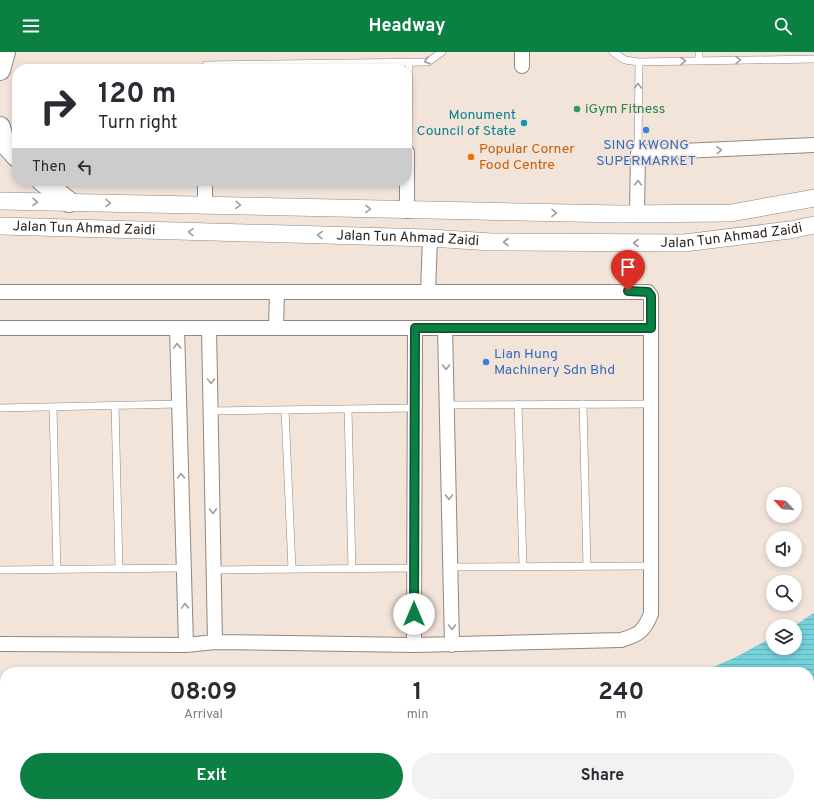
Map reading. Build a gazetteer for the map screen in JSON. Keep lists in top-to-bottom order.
{
  "streets": {
    "street": ["Jalan Tun Ahmad Zaidi"]
  },
  "places": [
    "iGym Fitness",
    "Monument Council of State",
    "SING KWONG SUPERMARKET",
    "Popular Corner Food Centre",
    "Lian Hung Machinery Sdn Bhd"
  ],
  "north": "top left",
  "page": {
    "header": "Headway",
    "turn": ["120 m", "Turn right"],
    "then": "Then",
    "eta": [
      "08:09",
      "Arrival",
      "1",
      "min",
      "240",
      "m"
    ],
    "buttons": ["Exit", "Share"]
  }
}
